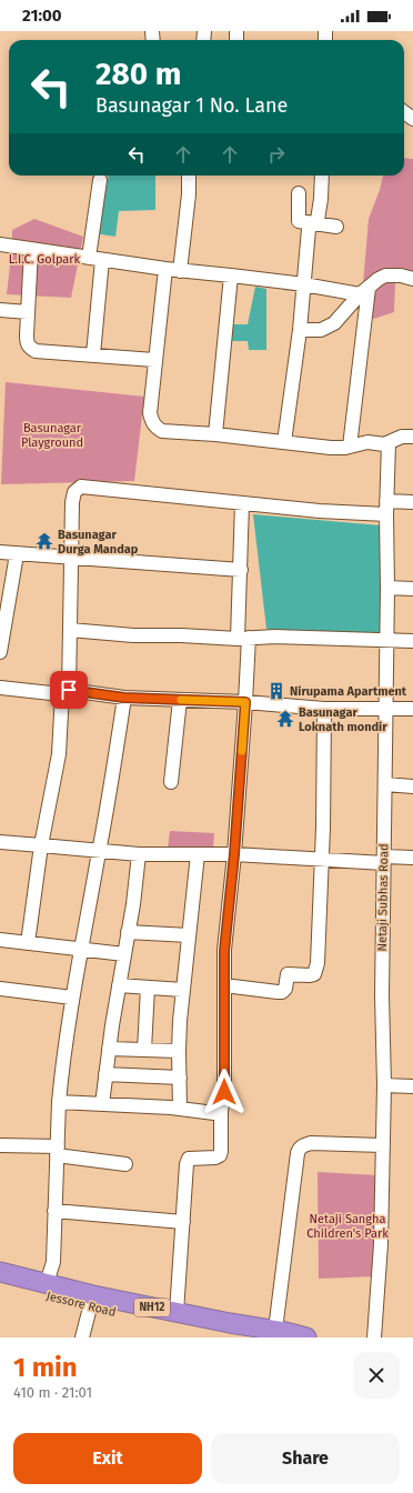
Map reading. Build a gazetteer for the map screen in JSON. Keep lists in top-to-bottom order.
{
  "streets": {
    "highway": ["Jessore Road", "NH12"],
    "street": ["Netaji Subhas Road"]
  },
  "parks": ["L.I.C. Golpark", "Basunagar Playground", "Netaji Sangha Children's Park"],
  "places": {
    "temple": ["Basunagar Durga Mandap", "Basunagar Loknath mondir"],
    "building": ["Nirupama Apartment"]
  },
  "page": {
    "status": "21:00",
    "turn": ["280 m", "Basunagar 1 No. Lane"],
    "heading": ["1 min", "410 m · 21:01"],
    "buttons": ["Exit", "Share"]
  }
}
